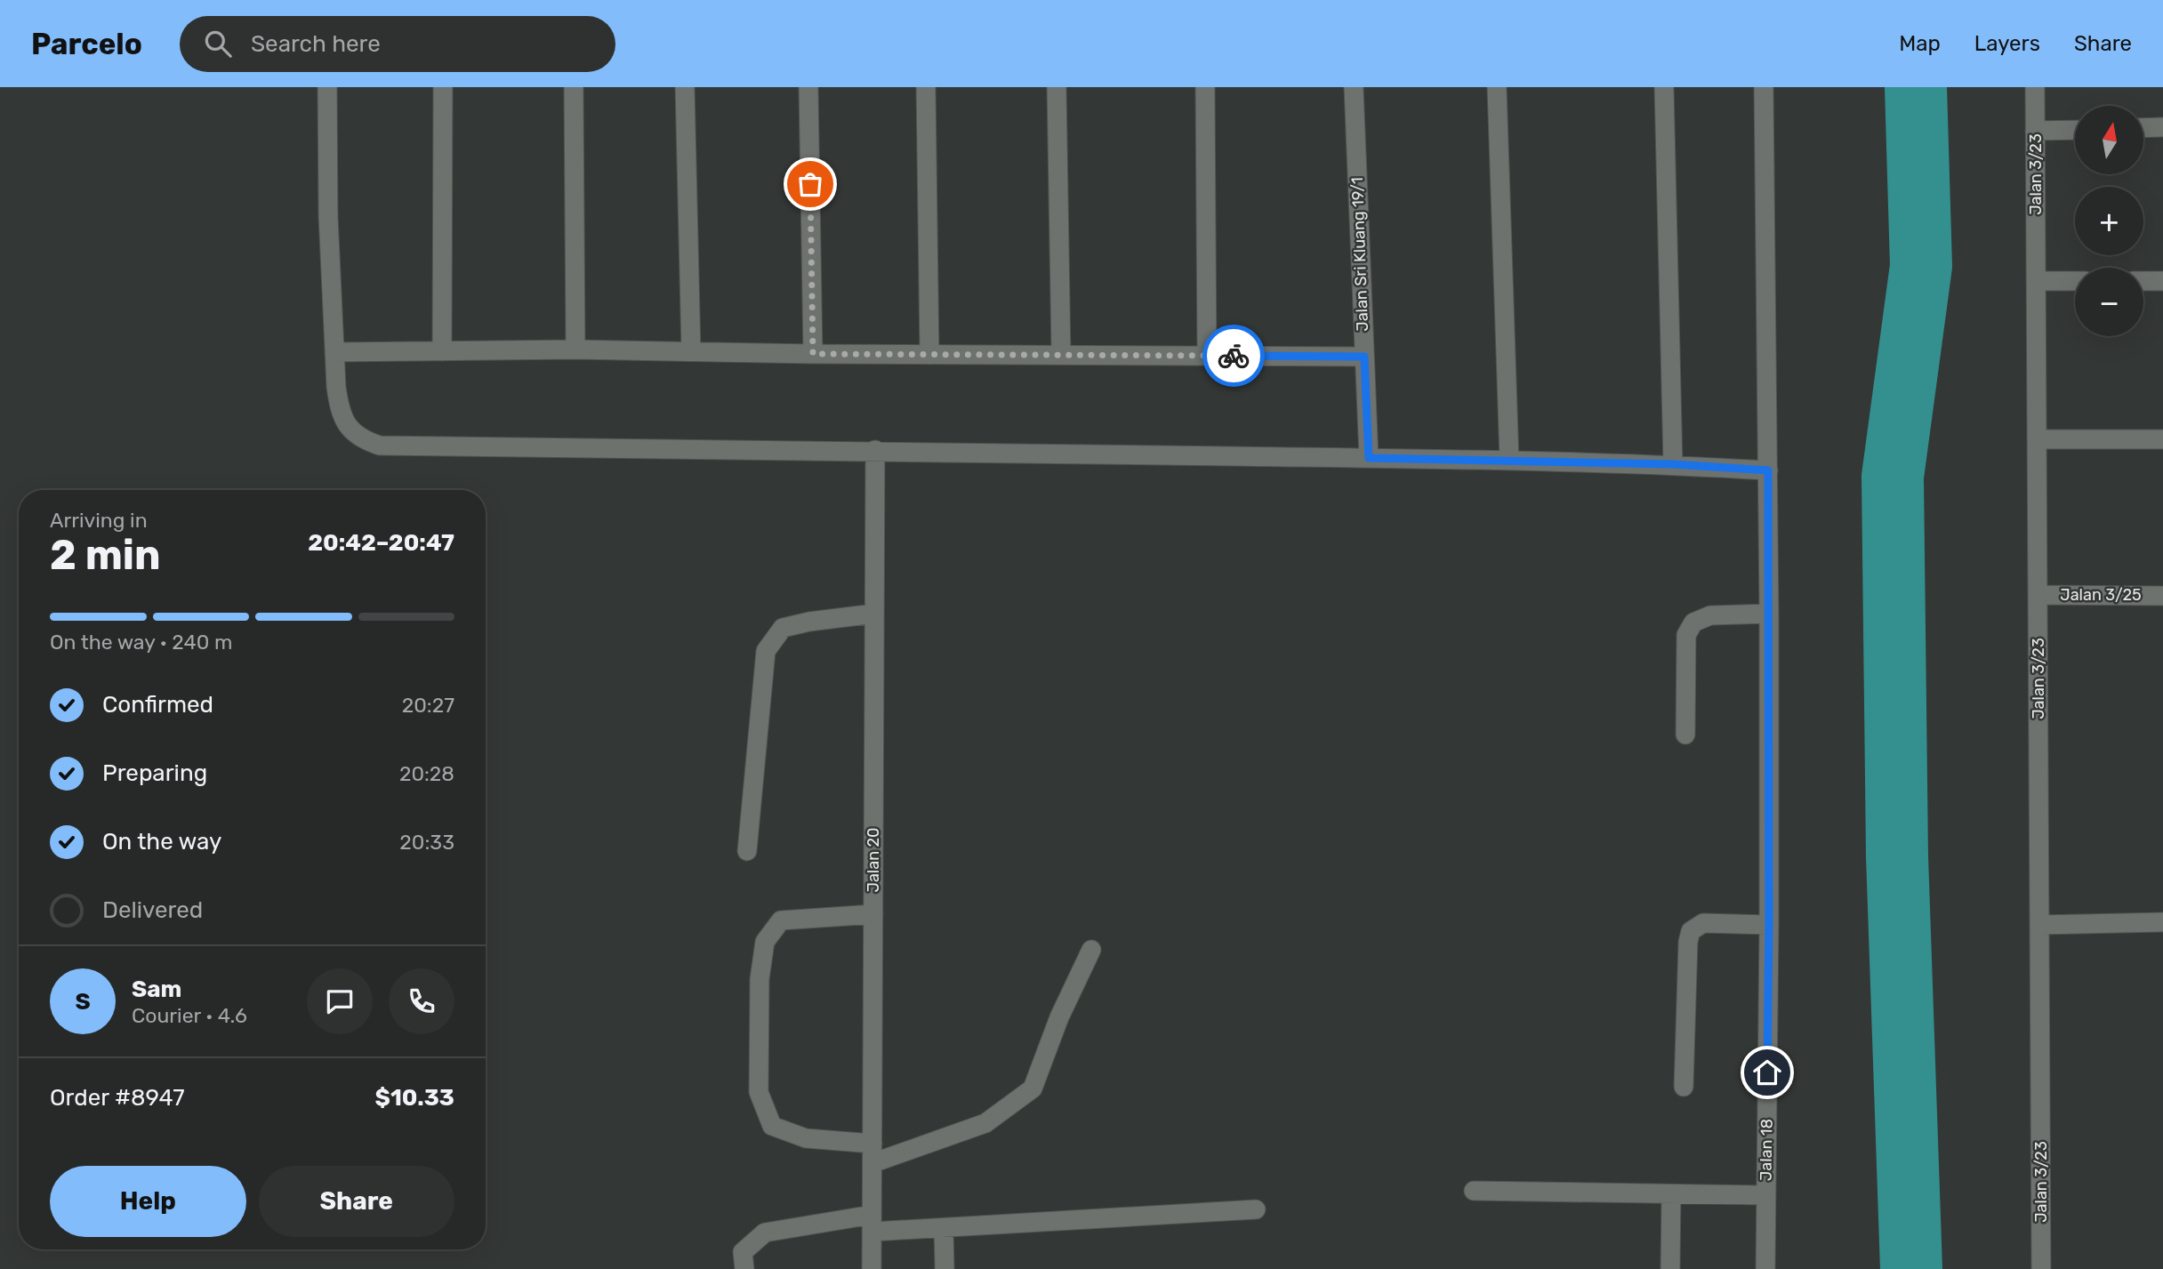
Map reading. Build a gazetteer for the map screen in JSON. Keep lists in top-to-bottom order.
{
  "streets": {
    "street": [
      "Jalan 3/23",
      "Jalan Sri Kluang 19/1",
      "Jalan 3/25",
      "Jalan 20",
      "Jalan 18"
    ]
  },
  "crossings": [
    ["Jalan 3/23", "Jalan 3/25"]
  ],
  "north": "top",
  "page": {
    "header": "Parcelo",
    "search": "Search here",
    "nav": ["Map", "Layers", "Share"],
    "map_buttons": ["+", "−"],
    "heading": ["2 min", "Arriving in", "20:42–20:47"],
    "panel": [
      "Sam",
      "Courier · 4.6",
      "Order #8947",
      "$10.33"
    ],
    "bar": "On the way · 240 m",
    "list": [
      ["Confirmed", "20:27"],
      ["Preparing", "20:28"],
      ["On the way", "20:33"],
      "Delivered"
    ],
    "round": "S",
    "buttons": ["Help", "Share"]
  }
}
